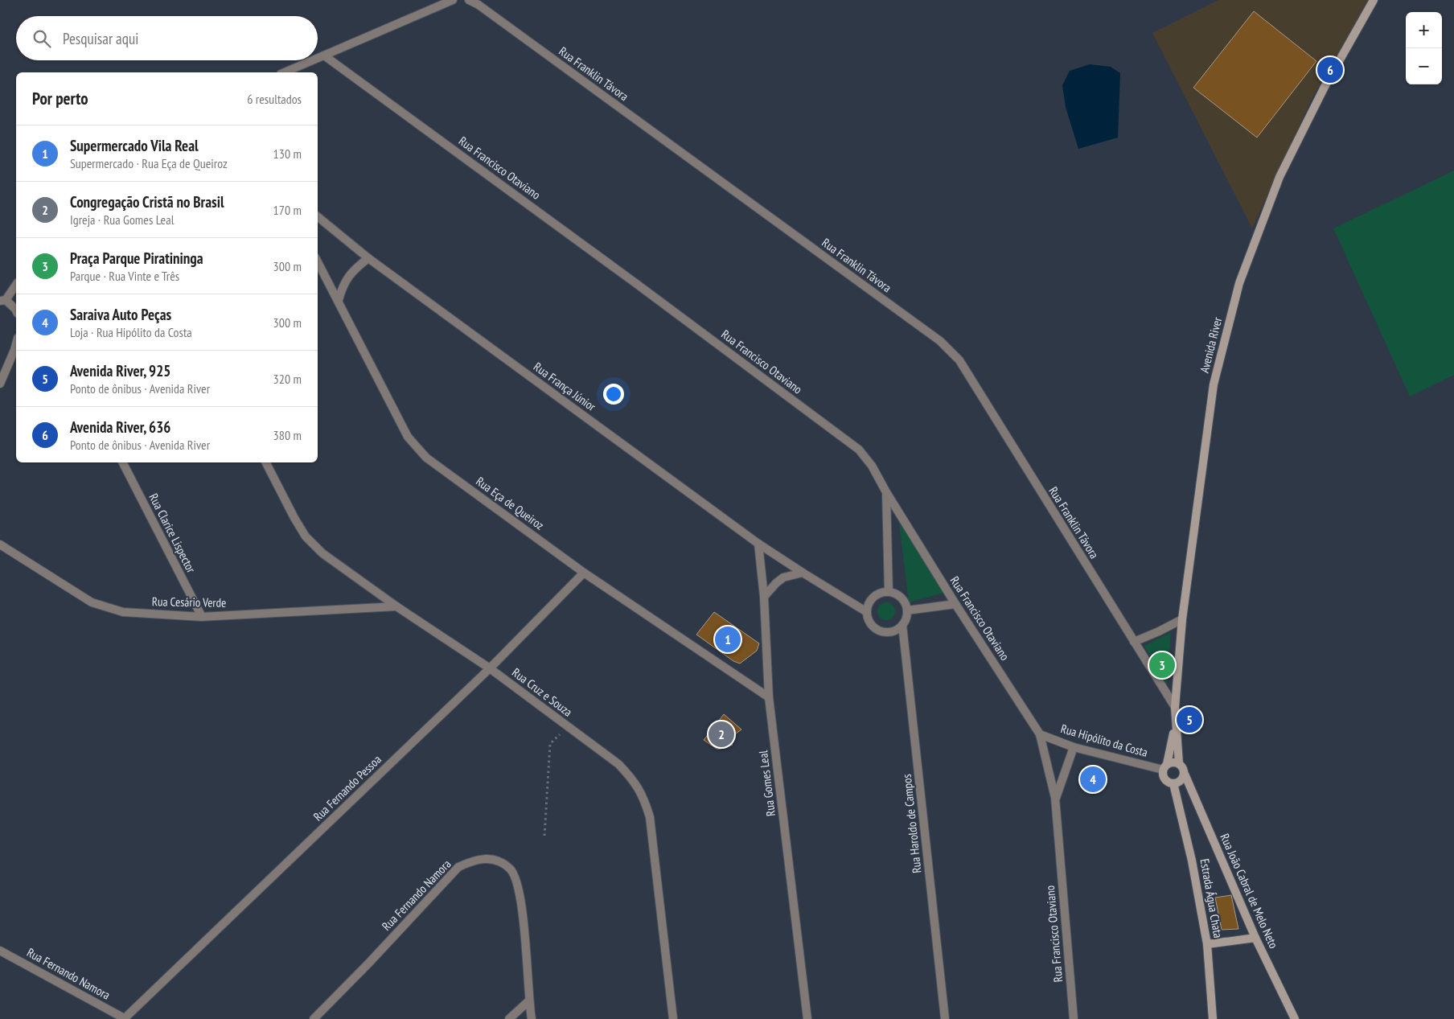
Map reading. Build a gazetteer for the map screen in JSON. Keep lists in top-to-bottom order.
{
  "streets": {
    "street": [
      "Rua Franklin Távora",
      "Rua Francisco Otaviano",
      "Avenida River",
      "Rua França Júnior",
      "Rua Eça de Queiroz",
      "Rua Clarice Lispector",
      "Rua Cesário Verde",
      "Rua Cruz e Souza",
      "Rua Hipólito da Costa",
      "Rua Gomes Leal",
      "Rua Fernando Pessoa",
      "Rua Haroldo de Campos",
      "Rua João Cabral de Melo Neto",
      "Rua Fernando Namora",
      "Estrada Água Chata"
    ]
  },
  "crossings": [
    ["Rua Franklin Távora", "Avenida River"],
    ["Rua Francisco Otaviano", "Rua Hipólito da Costa"],
    ["Avenida River", "Rua Hipólito da Costa"],
    ["Avenida River", "Rua João Cabral de Melo Neto"],
    ["Avenida River", "Estrada Água Chata"],
    ["Rua França Júnior", "Rua Gomes Leal"],
    ["Rua França Júnior", "Rua Haroldo de Campos"],
    ["Rua Eça de Queiroz", "Rua Gomes Leal"],
    ["Rua Eça de Queiroz", "Rua Fernando Pessoa"],
    ["Rua Clarice Lispector", "Rua Cesário Verde"],
    ["Rua Cesário Verde", "Rua Cruz e Souza"],
    ["Rua Cruz e Souza", "Rua Fernando Pessoa"],
    ["Rua Hipólito da Costa", "Rua João Cabral de Melo Neto"],
    ["Rua Hipólito da Costa", "Estrada Água Chata"],
    ["Rua Fernando Pessoa", "Rua Fernando Namora"],
    ["Rua João Cabral de Melo Neto", "Estrada Água Chata"]
  ],
  "page": {
    "map_buttons": ["+", "−"],
    "search": "Pesquisar aqui",
    "pins": [
      "6",
      "1",
      "3",
      "5",
      "2",
      "4"
    ],
    "heading": ["Por perto", "6 resultados"],
    "list": [
      {
        "mark": "1",
        "name": "Supermercado Vila Real",
        "note": "Supermercado · Rua Eça de Queiroz",
        "value": "130 m"
      },
      {
        "mark": "2",
        "name": "Congregação Cristã no Brasil",
        "note": "Igreja · Rua Gomes Leal",
        "value": "170 m"
      },
      {
        "mark": "3",
        "name": "Praça Parque Piratininga",
        "note": "Parque · Rua Vinte e Três",
        "value": "300 m"
      },
      {
        "mark": "4",
        "name": "Saraiva Auto Peças",
        "note": "Loja · Rua Hipólito da Costa",
        "value": "300 m"
      },
      {
        "mark": "5",
        "name": "Avenida River, 925",
        "note": "Ponto de ônibus · Avenida River",
        "value": "320 m"
      },
      {
        "mark": "6",
        "name": "Avenida River, 636",
        "note": "Ponto de ônibus · Avenida River",
        "value": "380 m"
      }
    ]
  }
}
